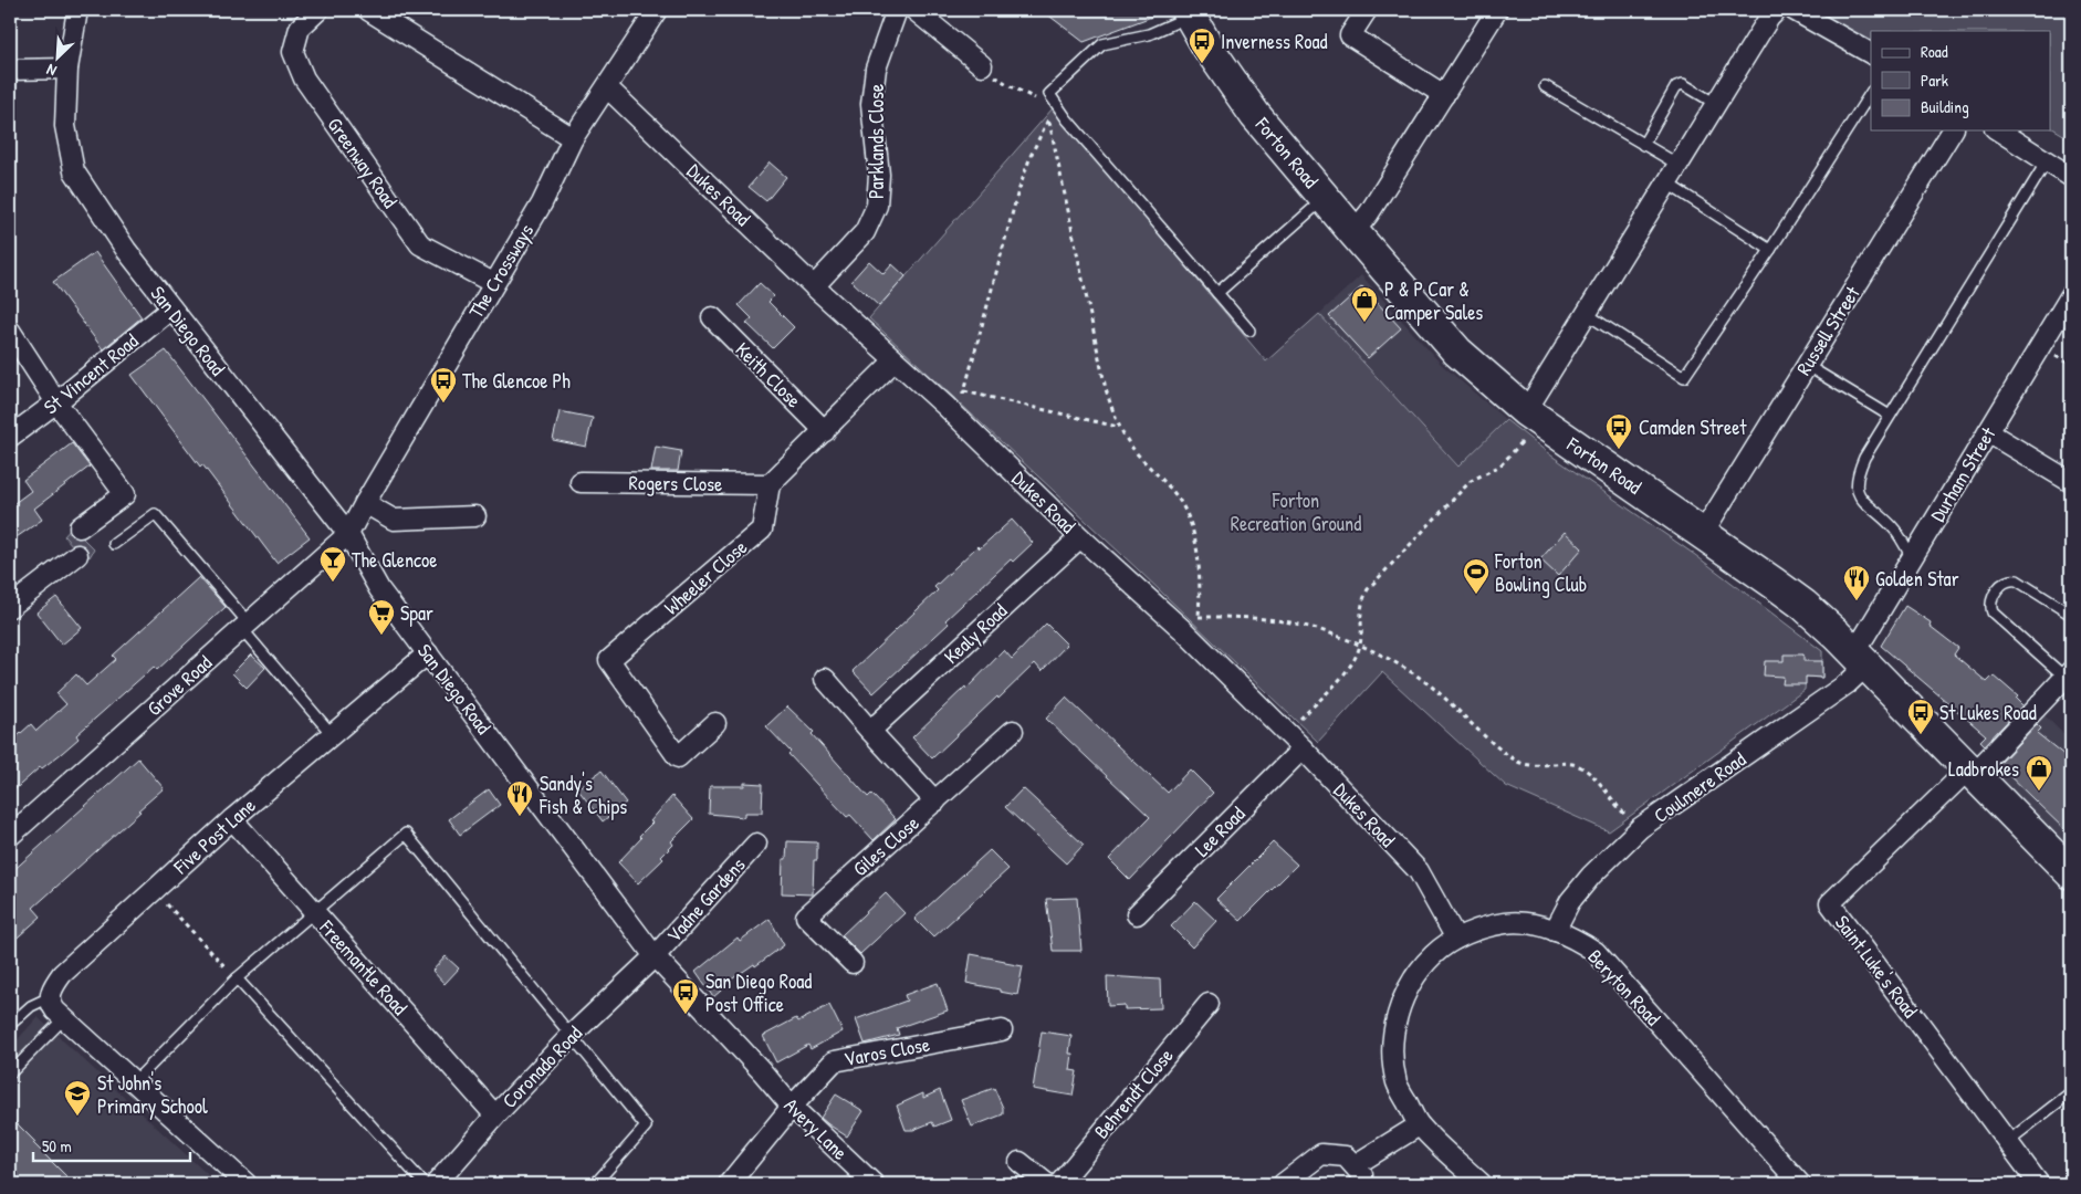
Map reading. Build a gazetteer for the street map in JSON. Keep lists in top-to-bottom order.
{
  "streets": {
    "main road": ["Forton Road"],
    "street": [
      "Parklands Close",
      "Greenway Road",
      "Dukes Road",
      "The Crossways",
      "San Diego Road",
      "Russell Street",
      "St Vincent Road",
      "Keith Close",
      "Durham Street",
      "Rogers Close",
      "Wheeler Close",
      "Kealy Road",
      "Grove Road",
      "Coulmere Road",
      "Lee Road",
      "Five Post Lane",
      "Giles Close",
      "Vadne Gardens",
      "Saint Luke's Road",
      "Freemantle Road",
      "Beryton Road",
      "Varos Close",
      "Coronado Road",
      "Behrendt Close",
      "Avery Lane"
    ]
  },
  "crossings": [
    ["Parklands Close", "Dukes Road"],
    ["Forton Road", "Russell Street"],
    ["Forton Road", "Durham Street"],
    ["Forton Road", "Coulmere Road"],
    ["Forton Road", "Saint Luke's Road"],
    ["Greenway Road", "The Crossways"],
    ["Dukes Road", "The Crossways"],
    ["Dukes Road", "Kealy Road"],
    ["Dukes Road", "Lee Road"],
    ["Dukes Road", "Beryton Road"],
    ["The Crossways", "San Diego Road"],
    ["The Crossways", "Grove Road"],
    ["San Diego Road", "St Vincent Road"],
    ["San Diego Road", "Grove Road"],
    ["San Diego Road", "Five Post Lane"],
    ["San Diego Road", "Vadne Gardens"],
    ["San Diego Road", "Coronado Road"],
    ["San Diego Road", "Avery Lane"],
    ["Durham Street", "Coulmere Road"],
    ["Rogers Close", "Wheeler Close"],
    ["Coulmere Road", "Beryton Road"],
    ["Five Post Lane", "Freemantle Road"],
    ["Vadne Gardens", "Coronado Road"],
    ["Freemantle Road", "Coronado Road"],
    ["Varos Close", "Avery Lane"]
  ],
  "parks": ["Forton Recreation Ground"],
  "places": {
    "bus stop": [
      "Inverness Road",
      "The Glencoe Ph",
      "Camden Street",
      "St Lukes Road",
      "San Diego Road Post Office"
    ],
    "shop": ["P & P Car & Camper Sales", "Ladbrokes"],
    "bar": ["The Glencoe"],
    "sports": ["Forton Bowling Club"],
    "restaurant": ["Golden Star", "Sandy's Fish & Chips"],
    "supermarket": ["Spar"],
    "school or university": ["St John's Primary School"]
  },
  "legend": ["Road", "Park", "Building"],
  "scale_bar": "50 m",
  "north": "bottom left"
}
